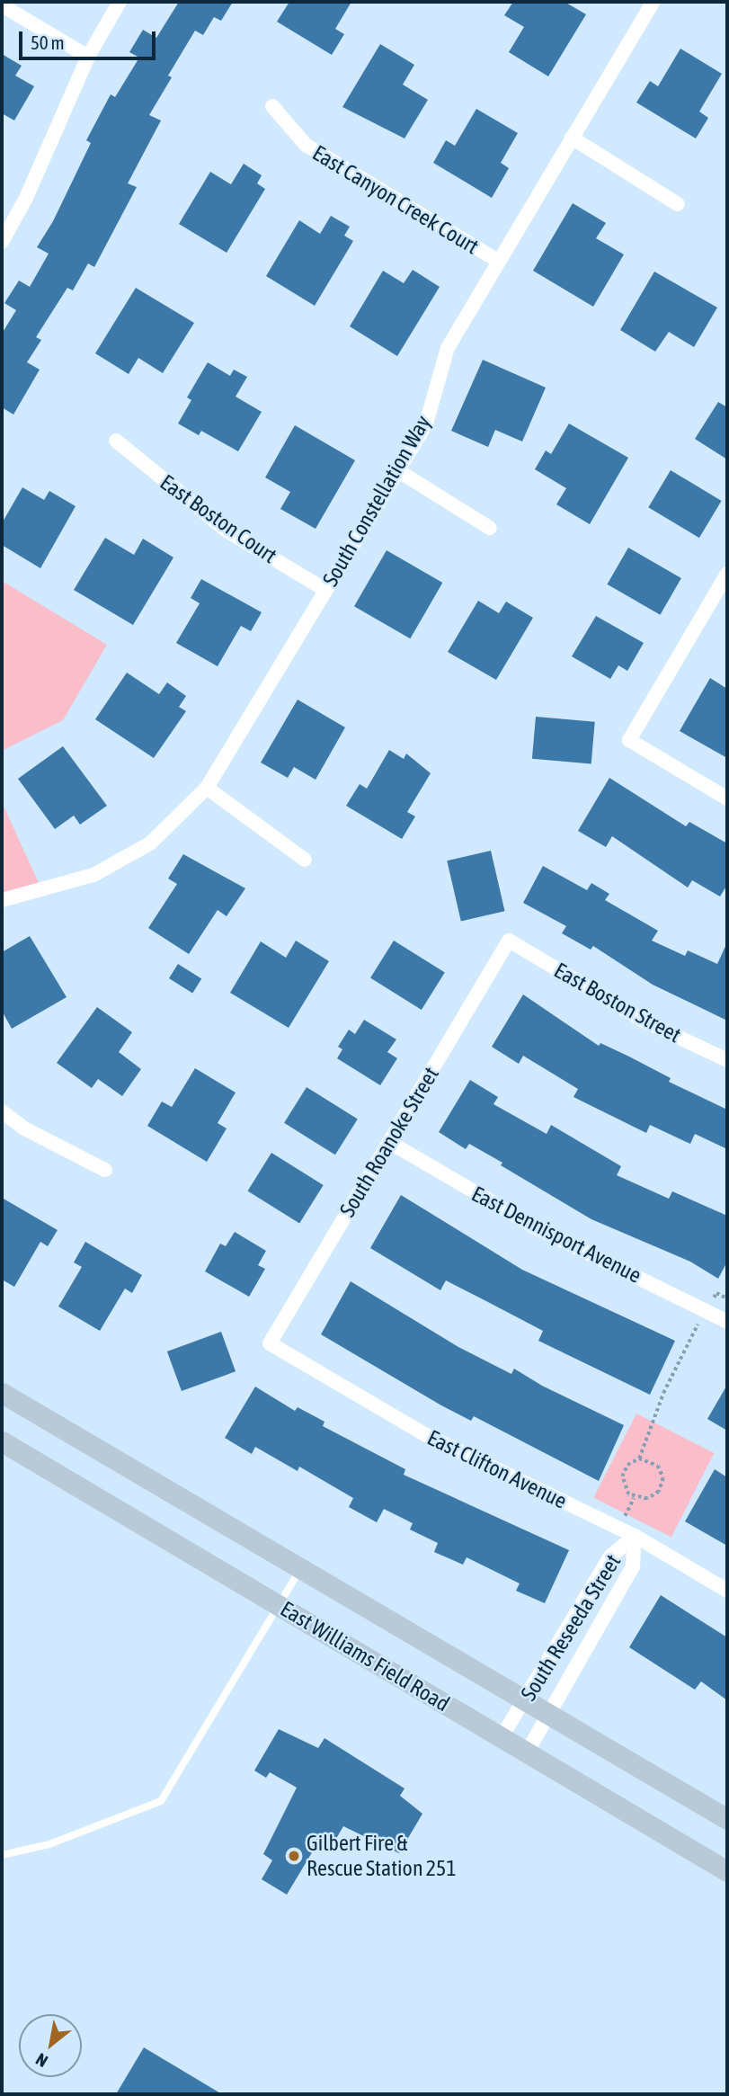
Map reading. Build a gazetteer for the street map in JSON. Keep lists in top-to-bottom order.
{
  "streets": {
    "main road": ["East Williams Field Road"],
    "street": [
      "East Canyon Creek Court",
      "South Constellation Way",
      "East Boston Court",
      "East Boston Street",
      "South Roanoke Street",
      "East Dennisport Avenue",
      "East Clifton Avenue",
      "South Reseeda Street"
    ]
  },
  "crossings": [
    ["East Canyon Creek Court", "South Constellation Way"],
    ["South Constellation Way", "East Boston Court"],
    ["East Boston Street", "South Roanoke Street"],
    ["South Roanoke Street", "East Dennisport Avenue"],
    ["South Roanoke Street", "East Clifton Avenue"],
    ["East Clifton Avenue", "South Reseeda Street"],
    ["South Reseeda Street", "East Williams Field Road"]
  ],
  "places": ["Gilbert Fire & Rescue Station 251"],
  "scale_bar": "50 m",
  "north": "bottom left"
}
